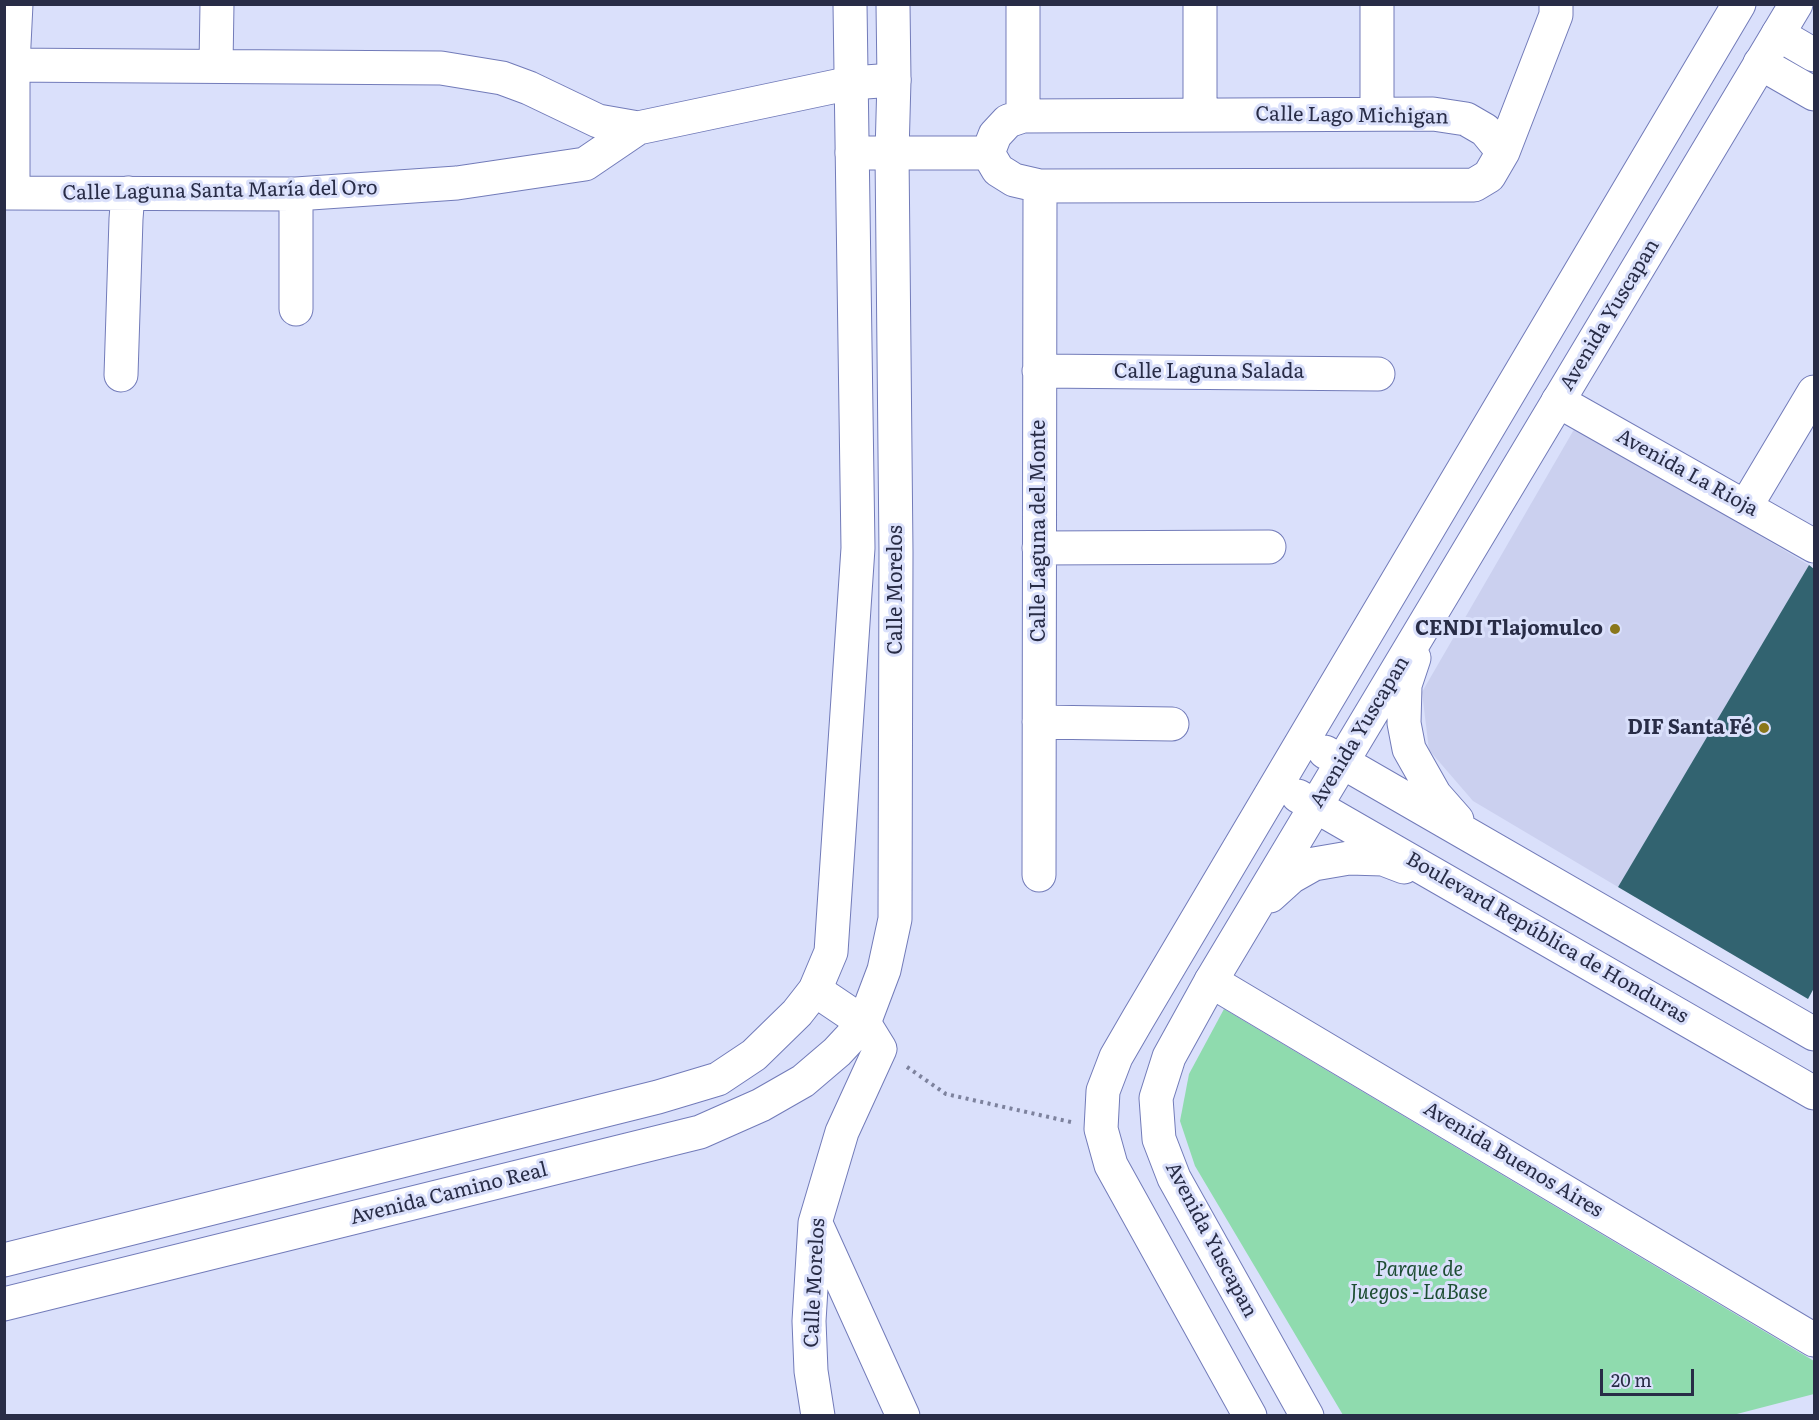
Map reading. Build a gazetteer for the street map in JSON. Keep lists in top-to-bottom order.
{
  "streets": {
    "street": [
      "Calle Lago Michigan",
      "Calle Laguna Santa María del Oro",
      "Avenida Yuscapan",
      "Calle Laguna Salada",
      "Avenida La Rioja",
      "Calle Laguna del Monte",
      "Calle Morelos",
      "Boulevard República de Honduras",
      "Avenida Buenos Aires",
      "Avenida Camino Real"
    ]
  },
  "crossings": [
    ["Calle Laguna Santa María del Oro", "Calle Morelos"],
    ["Avenida Yuscapan", "Avenida La Rioja"],
    ["Avenida Yuscapan", "Boulevard República de Honduras"],
    ["Avenida Yuscapan", "Avenida Buenos Aires"],
    ["Calle Laguna Salada", "Calle Laguna del Monte"],
    ["Calle Morelos", "Avenida Camino Real"]
  ],
  "parks": ["Parque de Juegos - LaBase"],
  "places": ["CENDI Tlajomulco", "DIF Santa Fé"],
  "scale_bar": "20 m"
}
